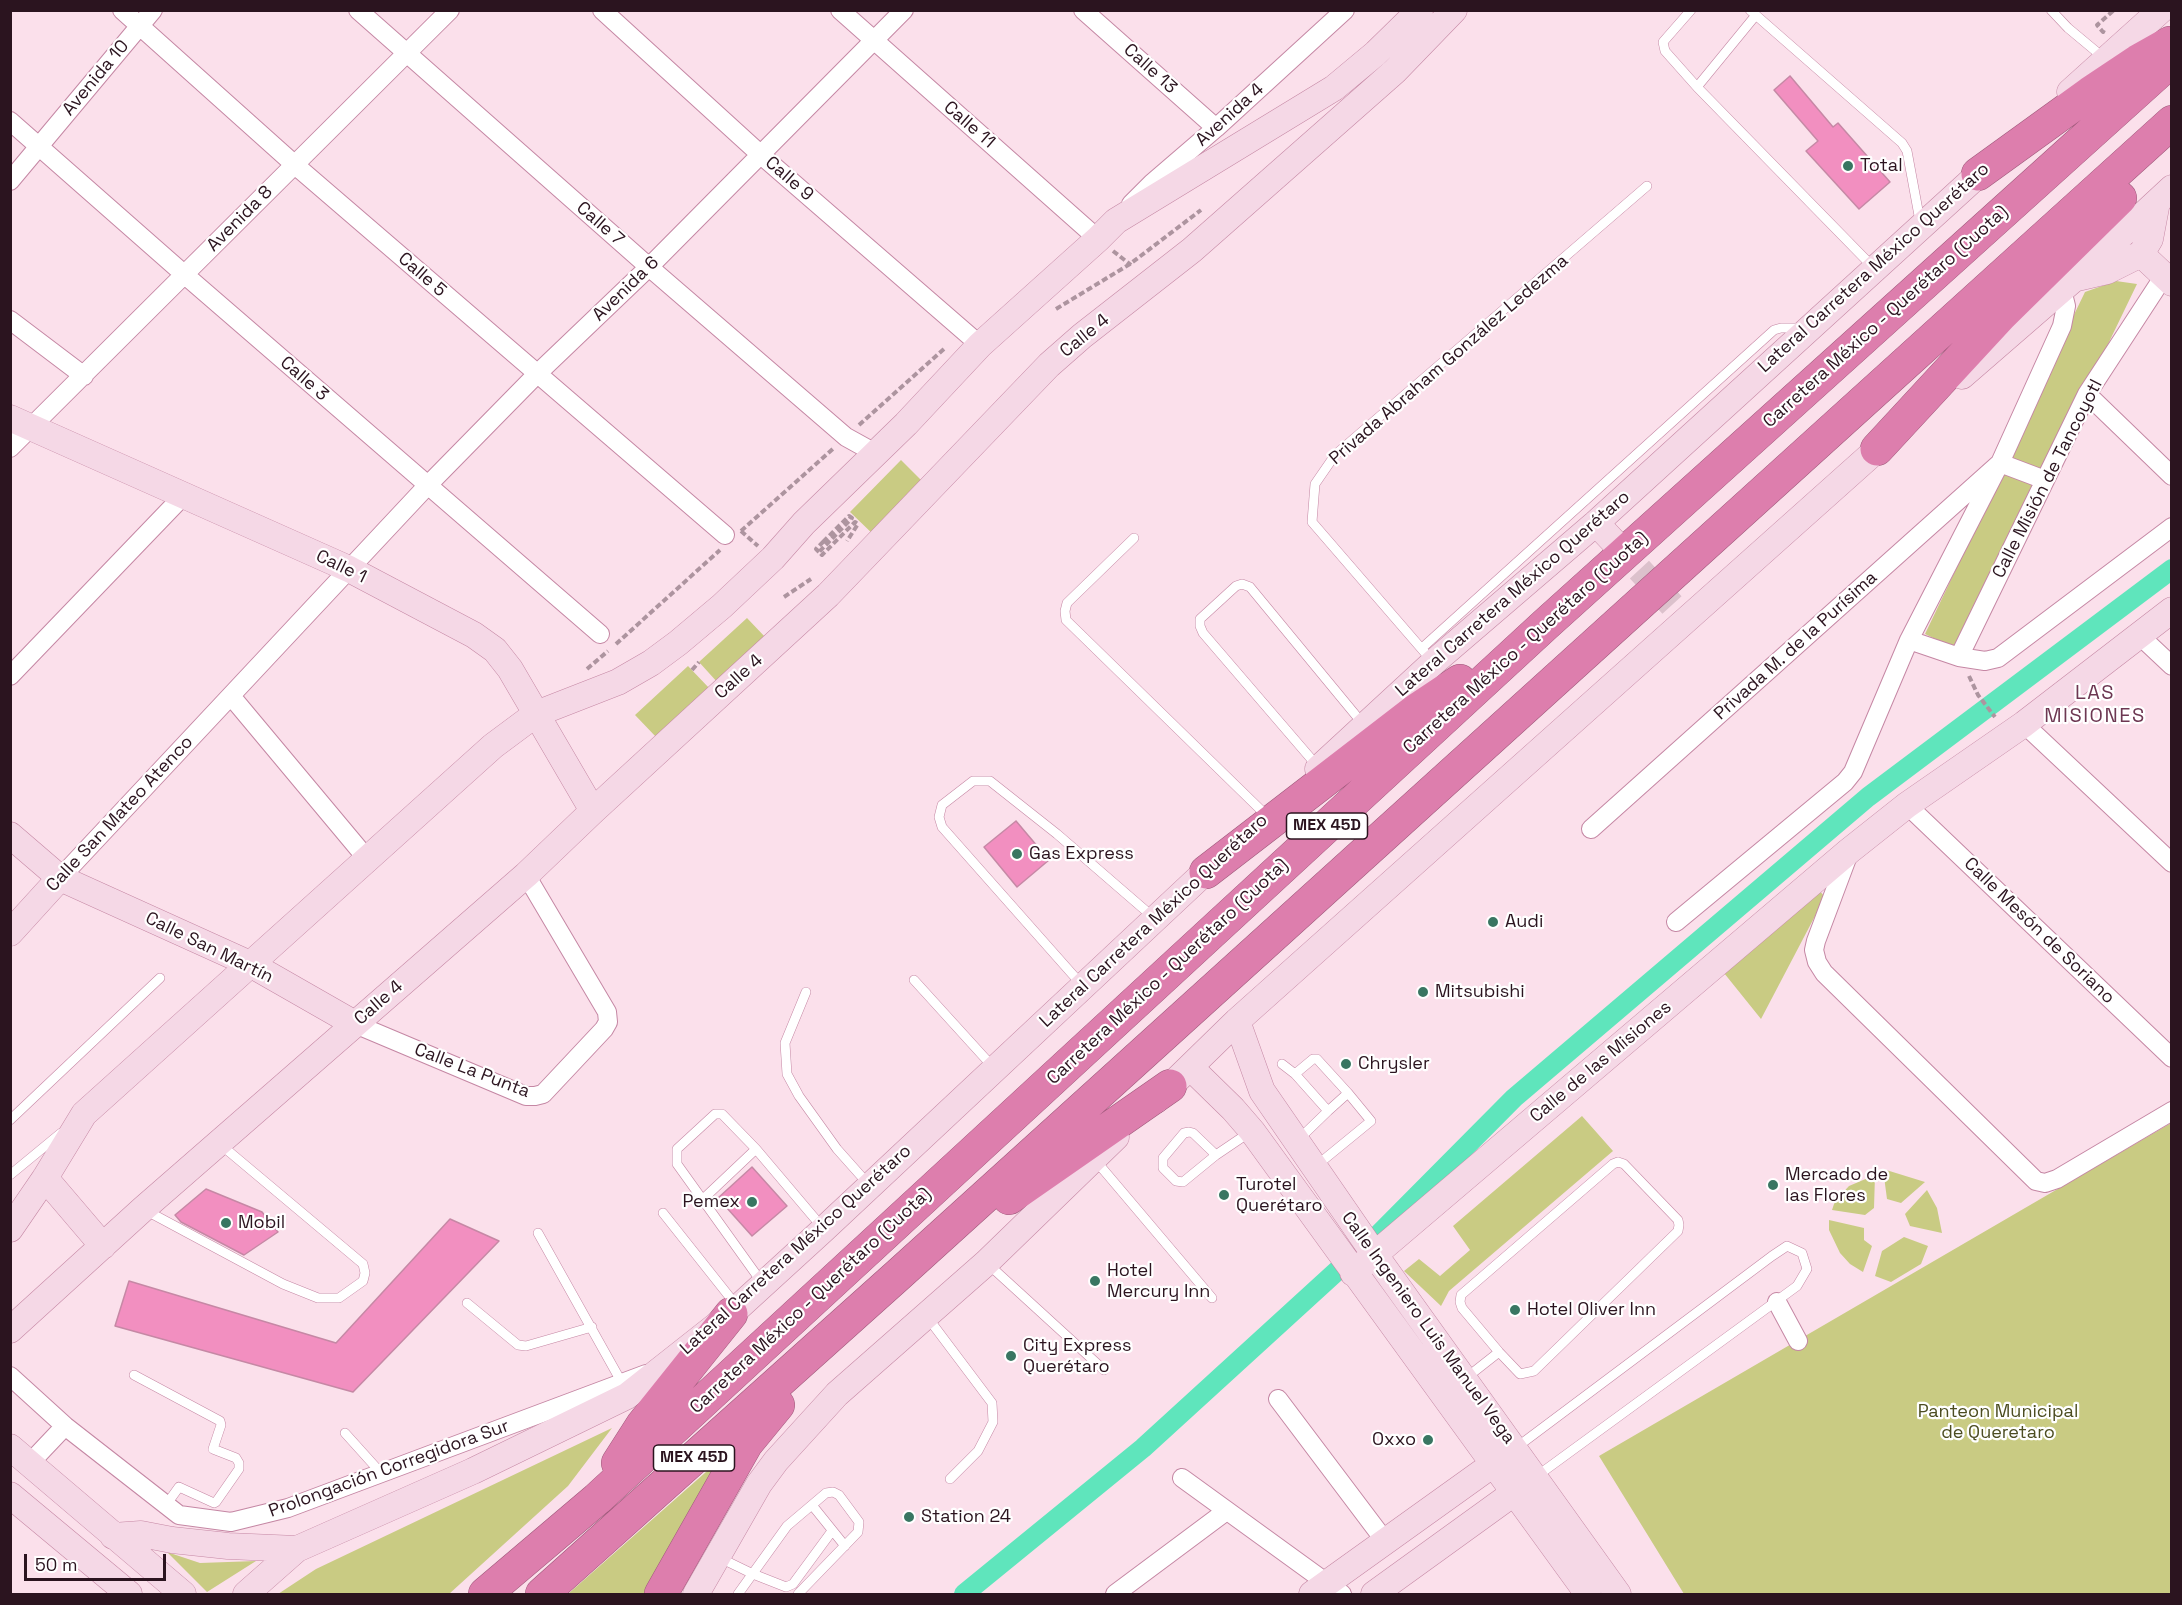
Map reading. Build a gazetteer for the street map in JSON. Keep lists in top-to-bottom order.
{
  "streets": {
    "highway": ["Carretera México - Querétaro (Cuota)", "MEX 45D"],
    "main road": [
      "Lateral Carretera México Querétaro",
      "Calle 4",
      "Calle 1",
      "Calle San Mateo Atenco",
      "Calle San Martín",
      "Calle de las Misiones",
      "Calle Ingeniero Luis Manuel Vega"
    ],
    "street": [
      "Calle 13",
      "Avenida 10",
      "Avenida 4",
      "Calle 11",
      "Calle 9",
      "Avenida 8",
      "Calle 7",
      "Calle 5",
      "Avenida 6",
      "Calle 3",
      "Calle Misión de Tancoyotl",
      "Privada M. de la Purísima",
      "Calle Mesón de Soriano",
      "Calle La Punta",
      "Prolongación Corregidora Sur"
    ],
    "lane": ["Privada Abraham González Ledezma"]
  },
  "crossings": [
    ["Calle 13", "Avenida 4"],
    ["Avenida 10", "Calle 5"],
    ["Avenida 10", "Calle 3"],
    ["Avenida 4", "Calle 11"],
    ["Calle 11", "Avenida 6"],
    ["Calle 9", "Avenida 6"],
    ["Avenida 8", "Calle 7"],
    ["Avenida 8", "Calle 5"],
    ["Avenida 8", "Calle 3"],
    ["Avenida 8", "Calle 1"],
    ["Calle 7", "Avenida 6"],
    ["Lateral Carretera México Querétaro", "Privada Abraham González Ledezma"],
    ["Lateral Carretera México Querétaro", "Prolongación Corregidora Sur"],
    ["Calle 5", "Avenida 6"],
    ["Avenida 6", "Calle 3"],
    ["Avenida 6", "Calle 1"],
    ["Avenida 6", "Calle San Mateo Atenco"],
    ["Calle 4", "Calle 1"],
    ["Calle 4", "Calle San Martín"],
    ["Calle 4", "Calle La Punta"],
    ["Calle 1", "Calle San Mateo Atenco"],
    ["Calle San Mateo Atenco", "Calle San Martín"],
    ["Calle Mesón de Soriano", "Calle de las Misiones"],
    ["Calle San Martín", "Calle La Punta"],
    ["Calle de las Misiones", "Calle Ingeniero Luis Manuel Vega"]
  ],
  "districts": ["LAS MISIONES"],
  "parks": ["Panteon Municipal de Queretaro"],
  "places": [
    "Total",
    "Gas Express",
    "Audi",
    "Mitsubishi",
    "Chrysler",
    "Mercado de las Flores",
    "Turotel Querétaro",
    "Pemex",
    "Mobil",
    "Hotel Mercury Inn",
    "Hotel Oliver Inn",
    "City Express Querétaro",
    "Oxxo",
    "Station 24"
  ],
  "scale_bar": "50 m"
}
